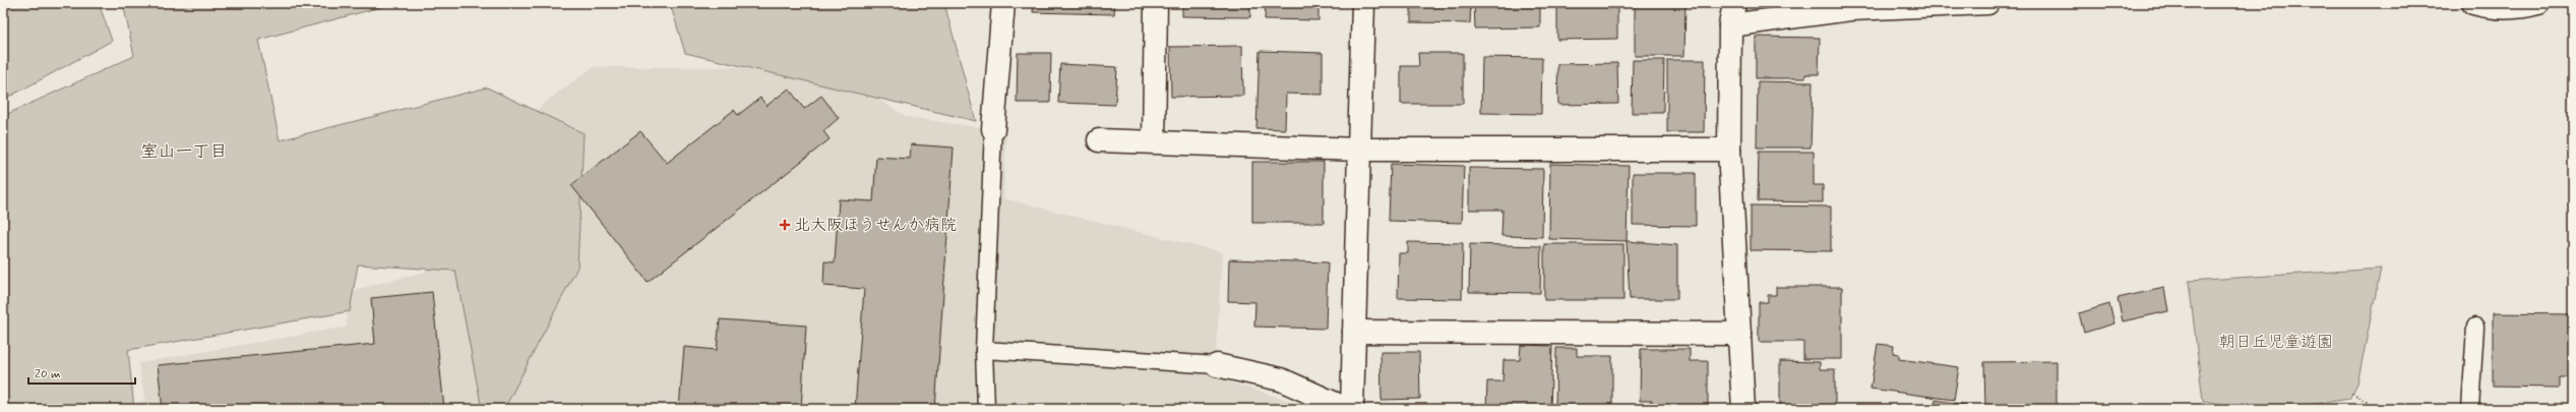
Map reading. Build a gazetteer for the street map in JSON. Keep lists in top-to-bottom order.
{
  "districts": ["室山一丁目"],
  "parks": ["朝日丘児童遊園"],
  "places": {
    "health": ["北大阪ほうせんか病院"]
  },
  "scale_bar": "20 m"
}
